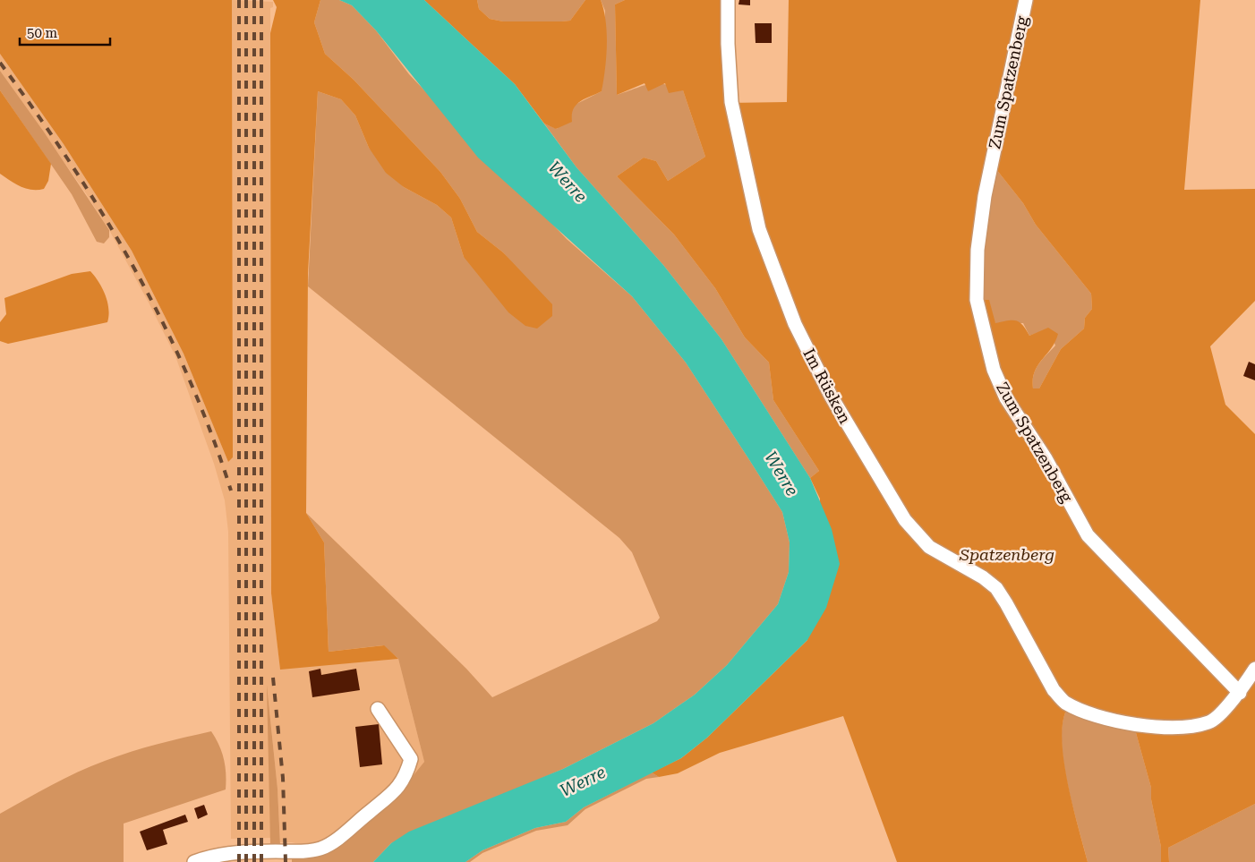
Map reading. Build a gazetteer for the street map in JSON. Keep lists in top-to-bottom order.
{
  "streets": {
    "street": ["Zum Spatzenberg", "Im Rüsken"]
  },
  "crossings": [
    ["Zum Spatzenberg", "Im Rüsken"]
  ],
  "water": ["Werre"],
  "parks": ["Spatzenberg"],
  "scale_bar": "50 m"
}
